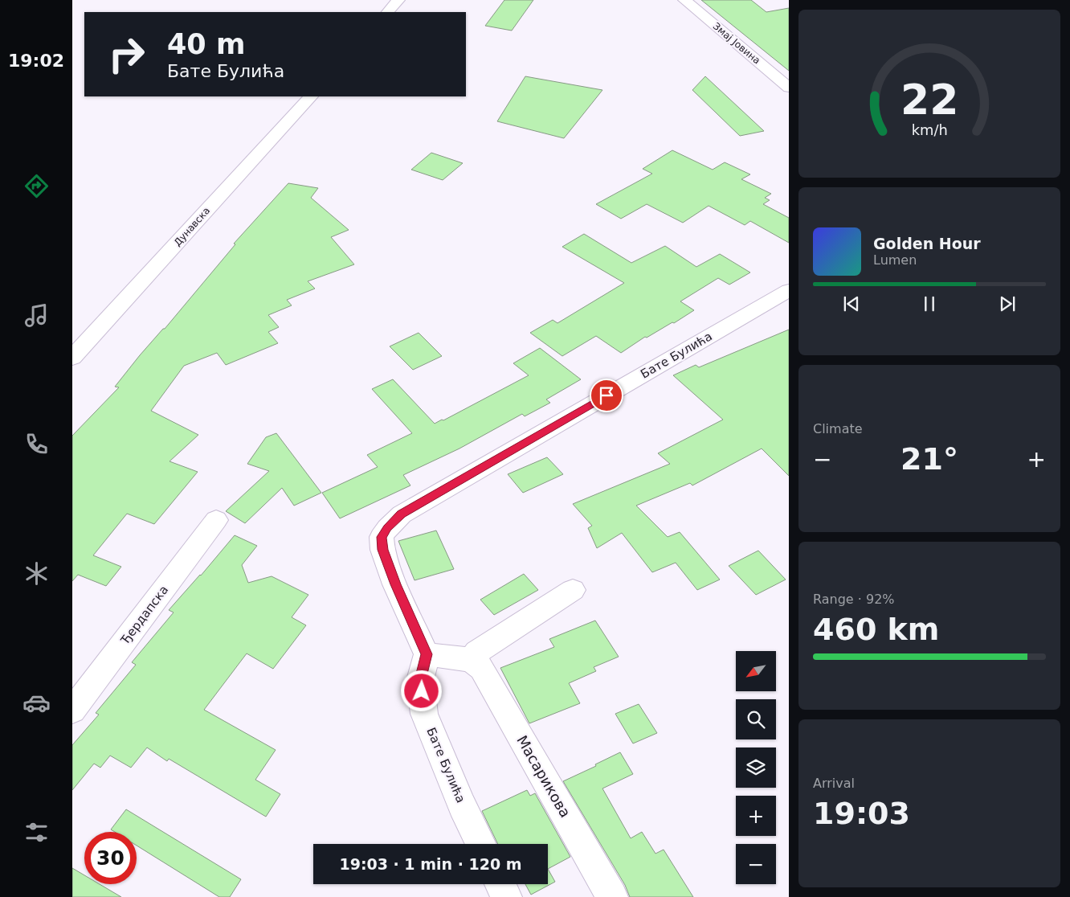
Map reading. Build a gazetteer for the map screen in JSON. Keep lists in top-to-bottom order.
{
  "streets": {
    "street": [
      "Змај Јовина",
      "Дунавска",
      "Бате Булића",
      "Ђердапска",
      "Масарикова"
    ]
  },
  "north": "bottom left",
  "page": {
    "tabs": "19:02",
    "turn": ["40 m", "Бате Булића"],
    "song": ["Golden Hour", "Lumen"],
    "tile": [
      "Climate",
      ["Range · 92%", "460 km"],
      ["Arrival", "19:03"]
    ],
    "heat": ["−", "21°", "+"],
    "map_buttons": ["+", "−"],
    "limit": "30",
    "trip": "19:03 · 1 min · 120 m",
    "gauge": ["22", "km/h"]
  }
}
